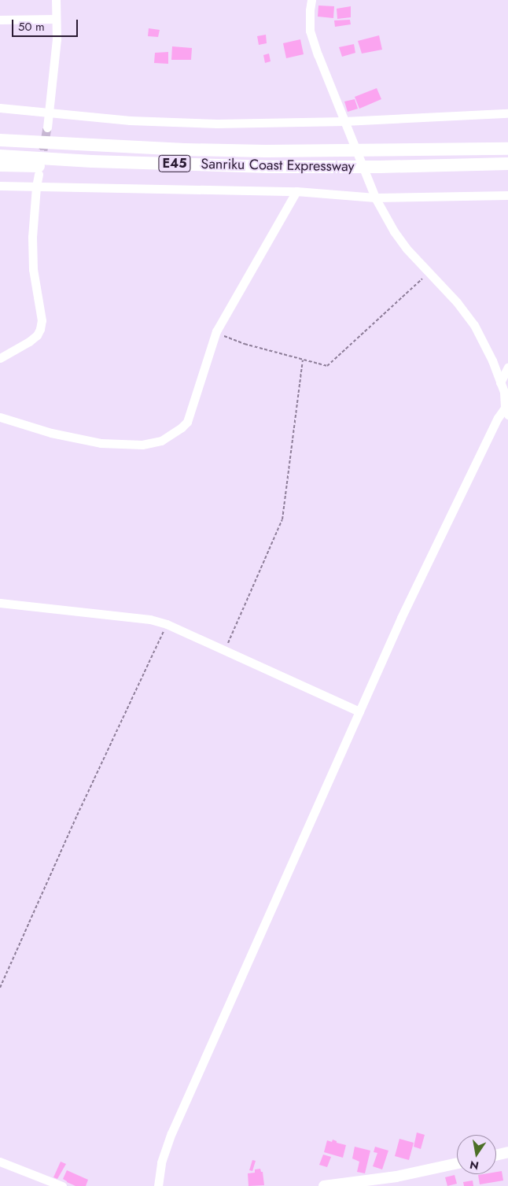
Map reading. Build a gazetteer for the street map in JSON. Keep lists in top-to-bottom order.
{
  "streets": {
    "highway": ["E45", "Sanriku Coast Expressway"]
  },
  "scale_bar": "50 m",
  "north": "bottom"
}
